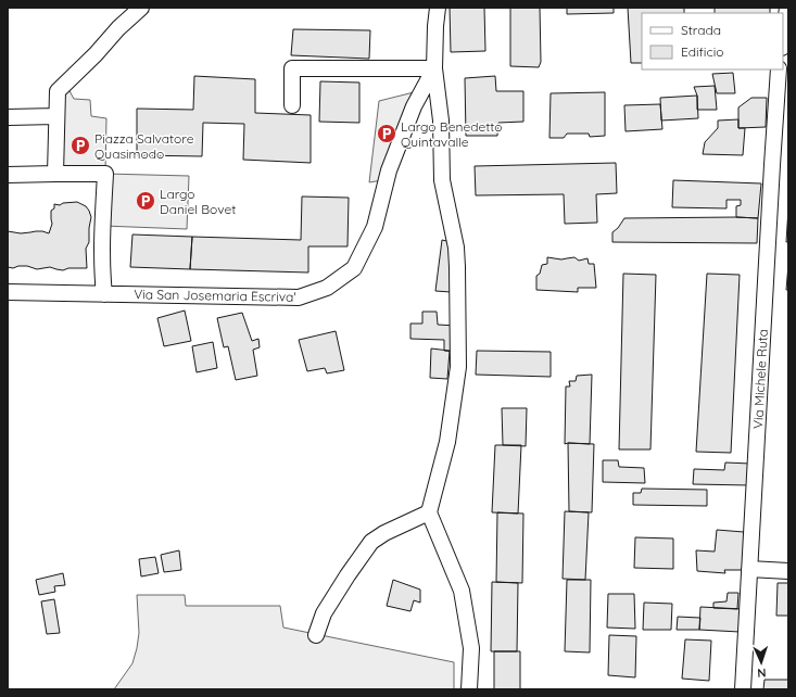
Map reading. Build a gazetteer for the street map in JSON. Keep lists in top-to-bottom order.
{
  "streets": {
    "street": ["Via San Josemaria Escriva'", "Via Michele Ruta"]
  },
  "places": {
    "parking": ["Largo Benedetto Quintavalle", "Piazza Salvatore Quasimodo", "Largo Daniel Bovet"]
  },
  "legend": ["Strada", "Edificio"],
  "north": "bottom"
}
